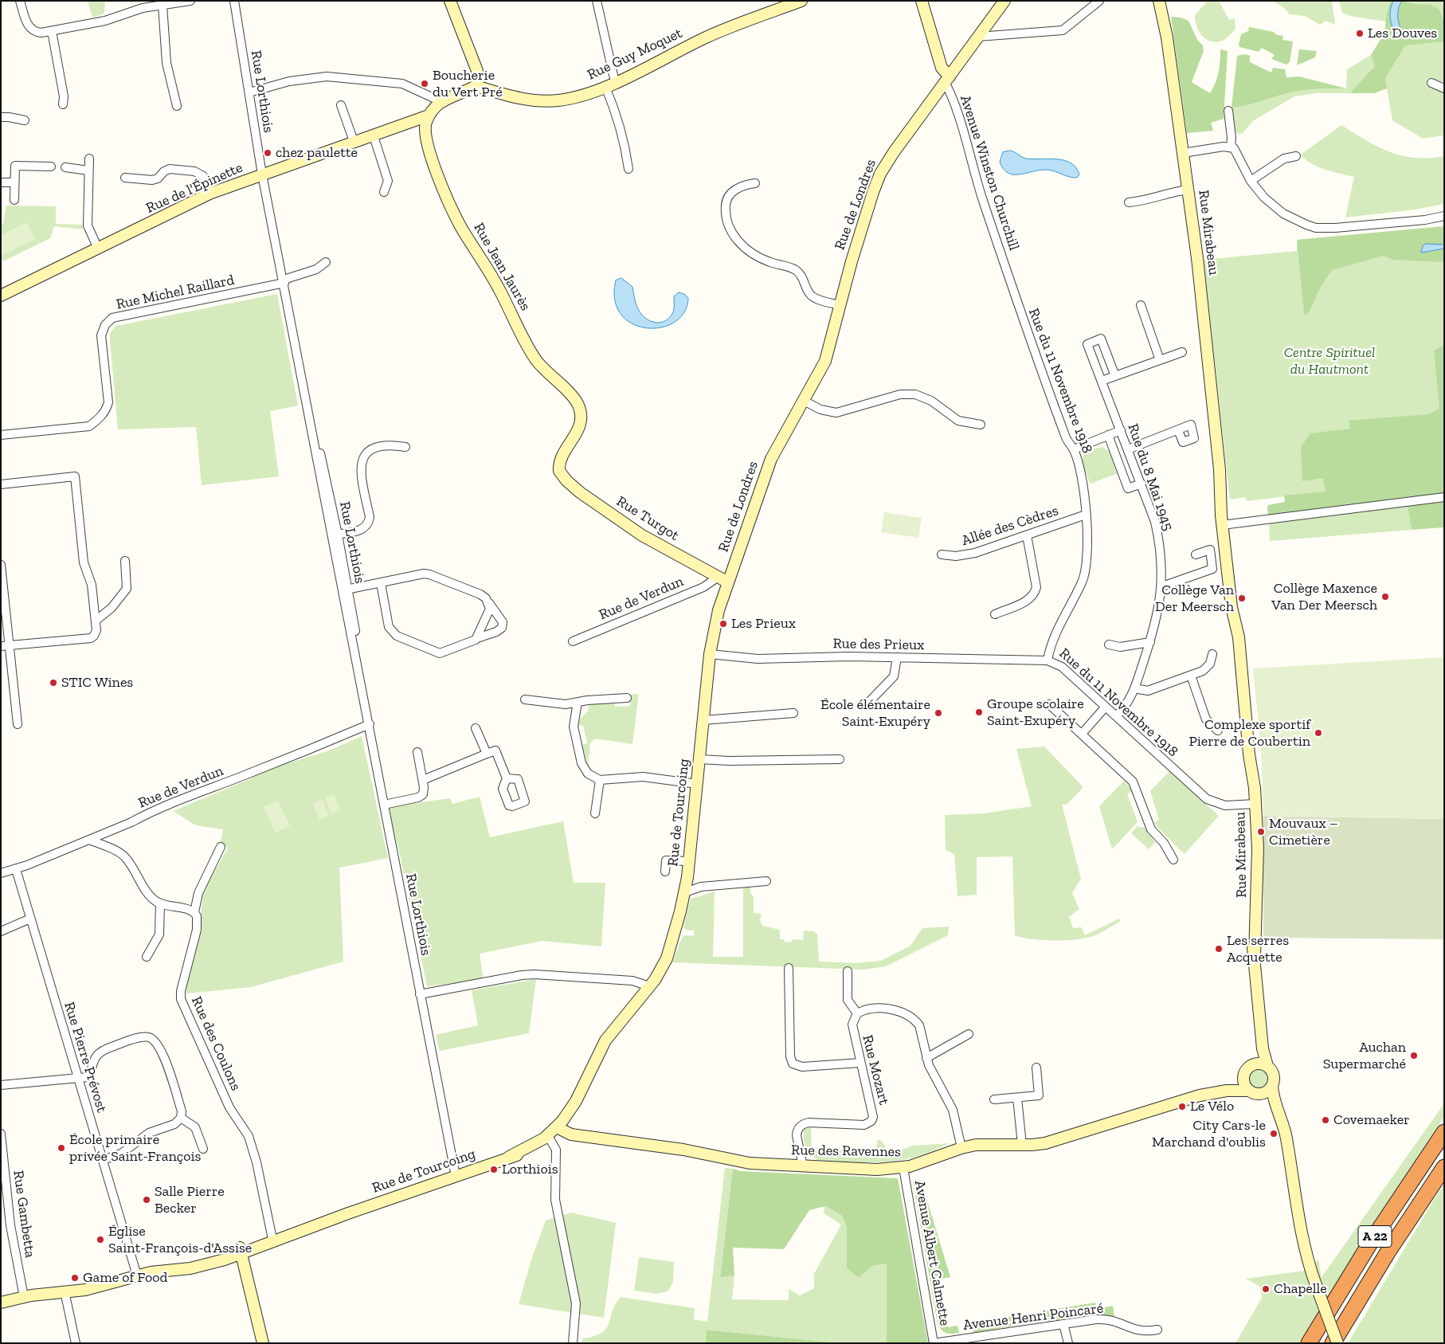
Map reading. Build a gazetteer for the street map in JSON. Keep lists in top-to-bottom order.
{
  "streets": {
    "highway": ["A 22"],
    "main road": [
      "Rue Guy Moquet",
      "Rue de l'Épinette",
      "Rue de Londres",
      "Rue Mirabeau",
      "Rue Jean Jaurès",
      "Rue Turgot",
      "Rue de Tourcoing",
      "Rue des Ravennes"
    ],
    "street": [
      "Rue Lorthiois",
      "Avenue Winston Churchill",
      "Rue Michel Raillard",
      "Rue du 11 Novembre 1918",
      "Rue du 8 Mai 1945",
      "Allée des Cèdres",
      "Rue de Verdun",
      "Rue des Prieux",
      "Rue des Coulons",
      "Rue Pierre Prévost",
      "Rue Mozart",
      "Rue Gambetta",
      "Avenue Albert Calmette",
      "Avenue Henri Poincaré"
    ]
  },
  "crossings": [
    ["Rue Lorthiois", "Rue de l'Épinette"],
    ["Rue Lorthiois", "Rue Michel Raillard"],
    ["Rue Lorthiois", "Rue de Verdun"],
    ["Rue Lorthiois", "Rue de Tourcoing"],
    ["Avenue Winston Churchill", "Rue de Londres"],
    ["Avenue Winston Churchill", "Rue du 11 Novembre 1918"],
    ["Rue de l'Épinette", "Rue Jean Jaurès"],
    ["Rue de Londres", "Rue Turgot"],
    ["Rue de Londres", "Rue de Tourcoing"],
    ["Rue Mirabeau", "Rue du 11 Novembre 1918"],
    ["Rue Mirabeau", "Rue des Ravennes"],
    ["Rue Jean Jaurès", "Rue Turgot"],
    ["Rue du 11 Novembre 1918", "Rue du 8 Mai 1945"],
    ["Rue du 11 Novembre 1918", "Allée des Cèdres"],
    ["Rue du 11 Novembre 1918", "Rue des Prieux"],
    ["Rue Turgot", "Rue de Verdun"],
    ["Rue Turgot", "Rue de Tourcoing"],
    ["Rue de Verdun", "Rue Pierre Prévost"],
    ["Rue des Prieux", "Rue de Tourcoing"],
    ["Rue de Tourcoing", "Rue des Coulons"],
    ["Rue de Tourcoing", "Rue Pierre Prévost"],
    ["Rue de Tourcoing", "Rue des Ravennes"],
    ["Rue de Tourcoing", "Rue Gambetta"],
    ["Rue Mozart", "Rue des Ravennes"],
    ["Rue des Ravennes", "Avenue Albert Calmette"],
    ["Avenue Albert Calmette", "Avenue Henri Poincaré"]
  ],
  "parks": ["Centre Spirituel du Hautmont"],
  "places": [
    "Les Douves",
    "Boucherie du Vert Pré",
    "chez paulette",
    "Collège Maxence Van Der Meersch",
    "Collège Van Der Meersch",
    "Les Prieux",
    "STIC Wines",
    "Groupe scolaire Saint-Exupéry",
    "École élémentaire Saint-Exupéry",
    "Complexe sportif Pierre de Coubertin",
    "Mouvaux – Cimetière",
    "Les serres Acquette",
    "Auchan Supermarché",
    "Le Vélo",
    "Covemaeker",
    "City Cars-le Marchand d'oublis",
    "École primaire privée Saint-François",
    "Lorthiois",
    "Salle Pierre Becker",
    "Église Saint-François-d'Assise",
    "Game of Food",
    "Chapelle"
  ]
}
